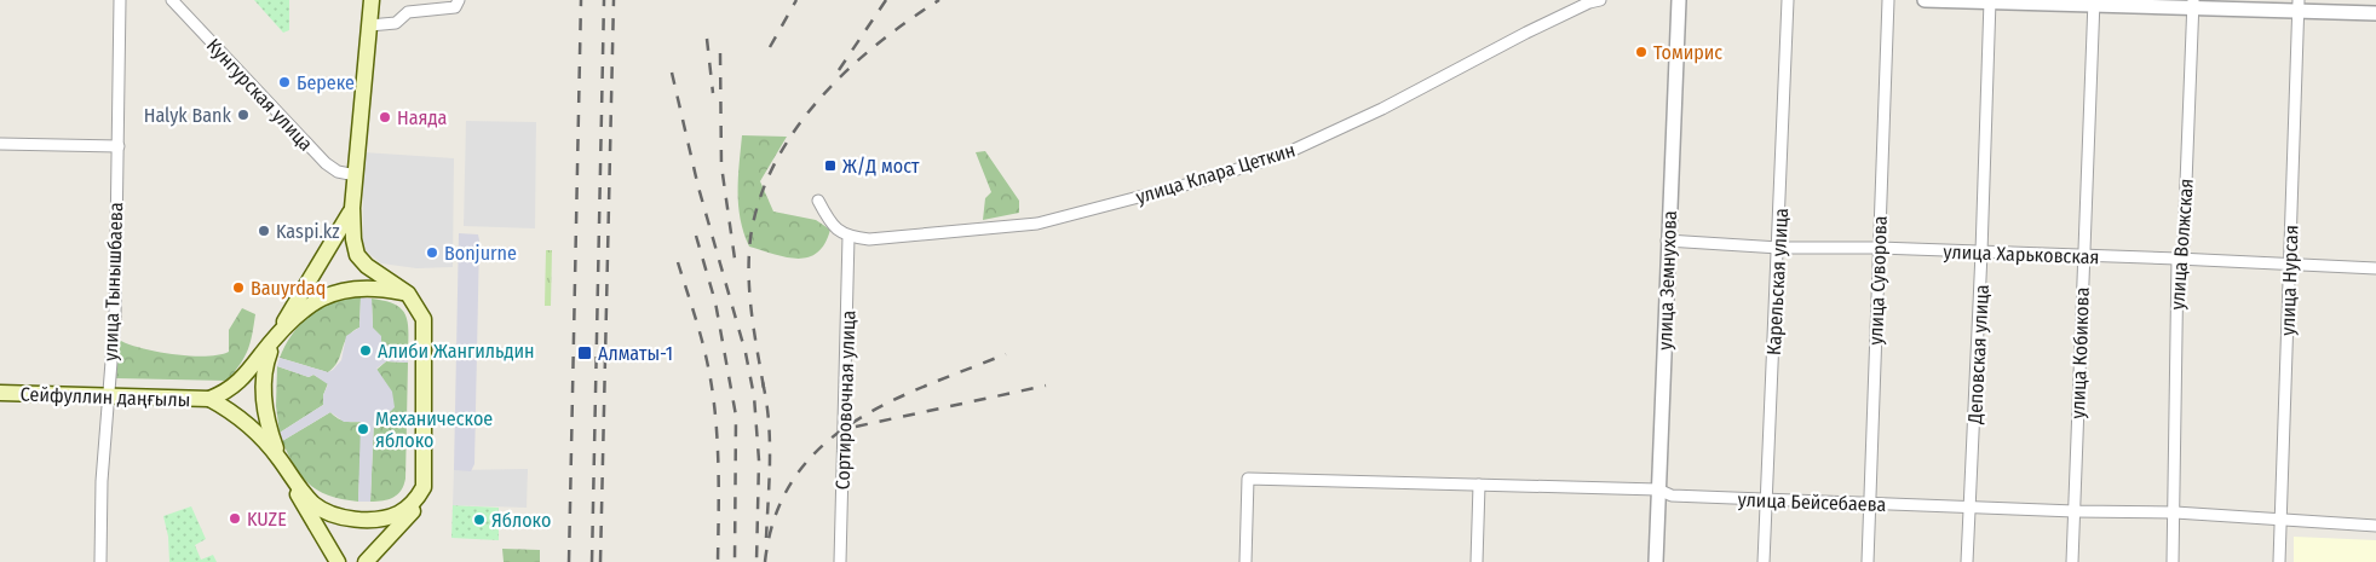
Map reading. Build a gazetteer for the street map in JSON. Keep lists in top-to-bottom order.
{
  "streets": {
    "main road": ["Сейфуллин даңғылы"],
    "street": [
      "Кунгурская улица",
      "улица Клара Цеткин",
      "улица Волжская",
      "улица Харьковская",
      "улица Земнухова",
      "улица Суворова",
      "улица Нурсая",
      "улица Тынышбаева",
      "Карельская улица",
      "улица Кобикова",
      "Деповская улица",
      "Сортировочная улица",
      "улица Бейсебаева"
    ]
  },
  "crossings": [
    ["улица Клара Цеткин", "Сортировочная улица"],
    ["улица Волжская", "улица Харьковская"],
    ["улица Волжская", "улица Бейсебаева"],
    ["улица Харьковская", "улица Земнухова"],
    ["улица Харьковская", "улица Суворова"],
    ["улица Харьковская", "улица Нурсая"],
    ["улица Харьковская", "Карельская улица"],
    ["улица Харьковская", "улица Кобикова"],
    ["улица Харьковская", "Деповская улица"],
    ["улица Земнухова", "улица Бейсебаева"],
    ["улица Суворова", "улица Бейсебаева"],
    ["улица Нурсая", "улица Бейсебаева"],
    ["улица Тынышбаева", "Сейфуллин даңғылы"],
    ["Карельская улица", "улица Бейсебаева"],
    ["улица Кобикова", "улица Бейсебаева"],
    ["Деповская улица", "улица Бейсебаева"]
  ],
  "places": {
    "other": [
      "Томирис",
      "Береке",
      "Halyk Bank",
      "Наяда",
      "Kaspi.kz",
      "Bonjurne",
      "Bauyrdaq",
      "Алиби Жангильдин",
      "Механическое яблоко",
      "KUZE",
      "Яблоко"
    ],
    "transit": ["Ж/Д мост", "Алматы-1"]
  }
}
